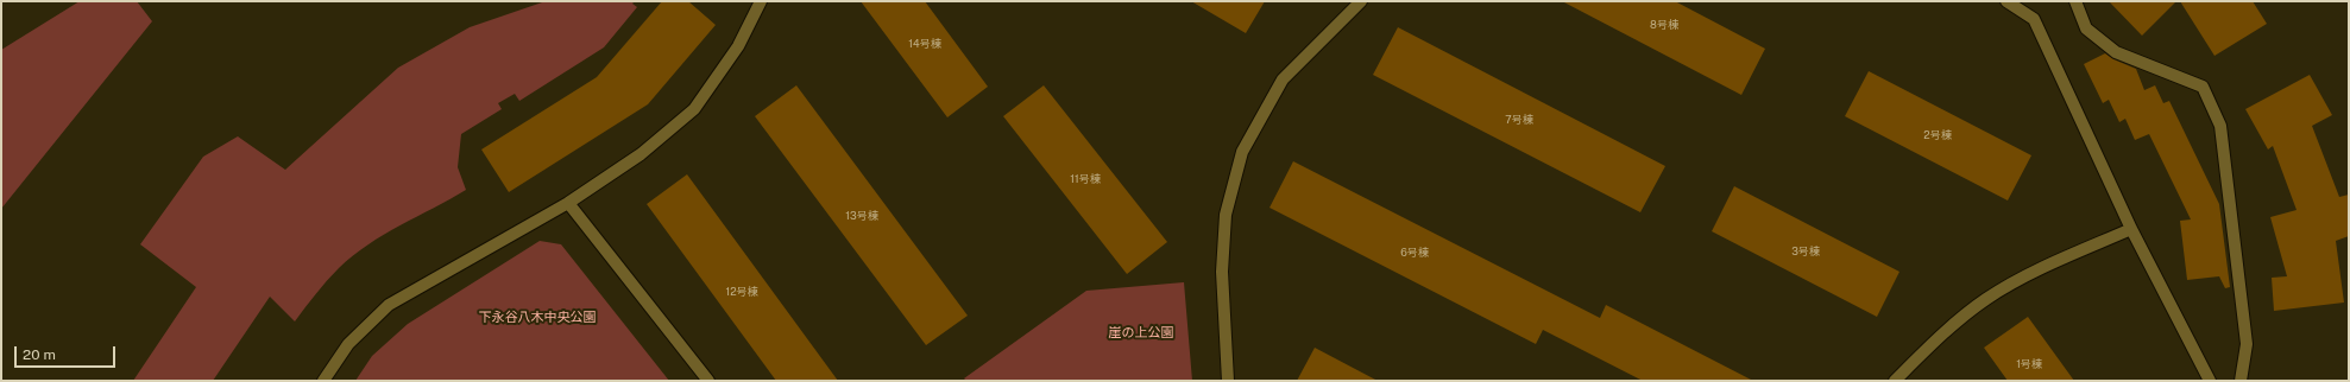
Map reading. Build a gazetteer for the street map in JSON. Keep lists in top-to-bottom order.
{
  "parks": ["下永谷八木中央公園", "崖の上公園"],
  "house_numbers": [
    "8号棟",
    "14号棟",
    "7号棟",
    "2号棟",
    "11号棟",
    "13号棟",
    "3号棟",
    "6号棟",
    "12号棟",
    "1号棟"
  ],
  "scale_bar": "20 m"
}
